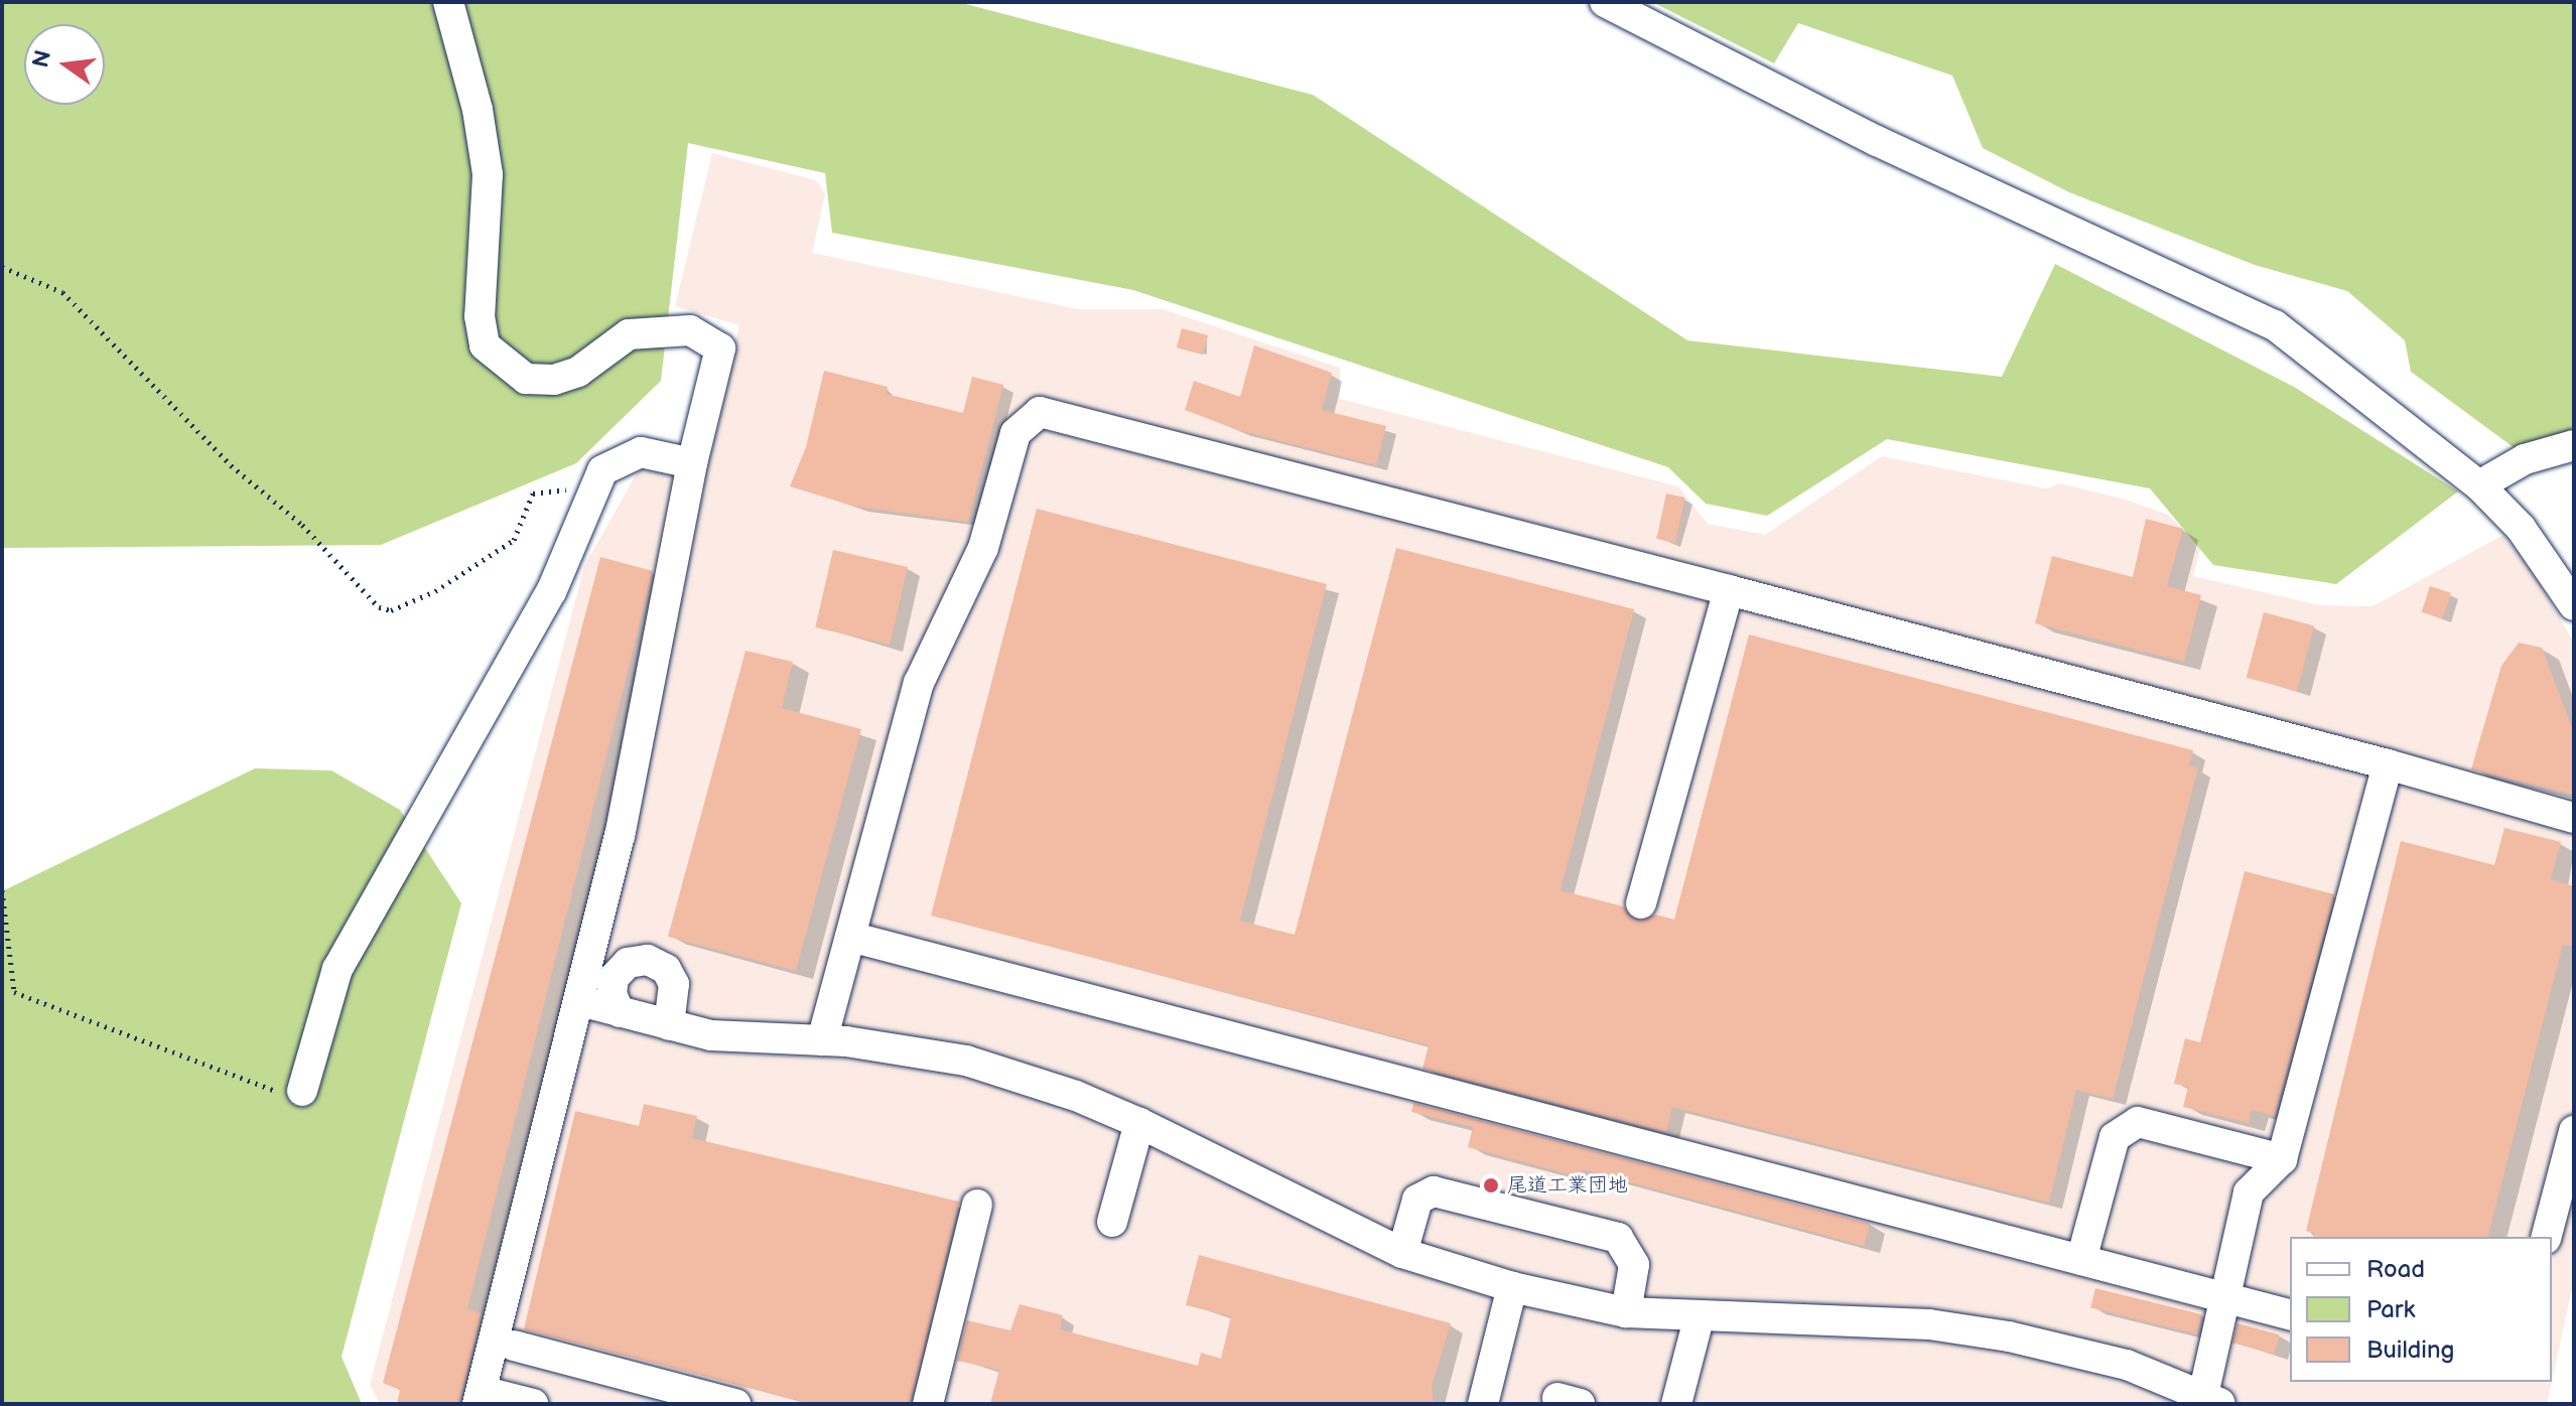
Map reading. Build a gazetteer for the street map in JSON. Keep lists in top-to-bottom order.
{
  "places": ["尾道工業団地"],
  "legend": ["Road", "Park", "Building"],
  "north": "left"
}
